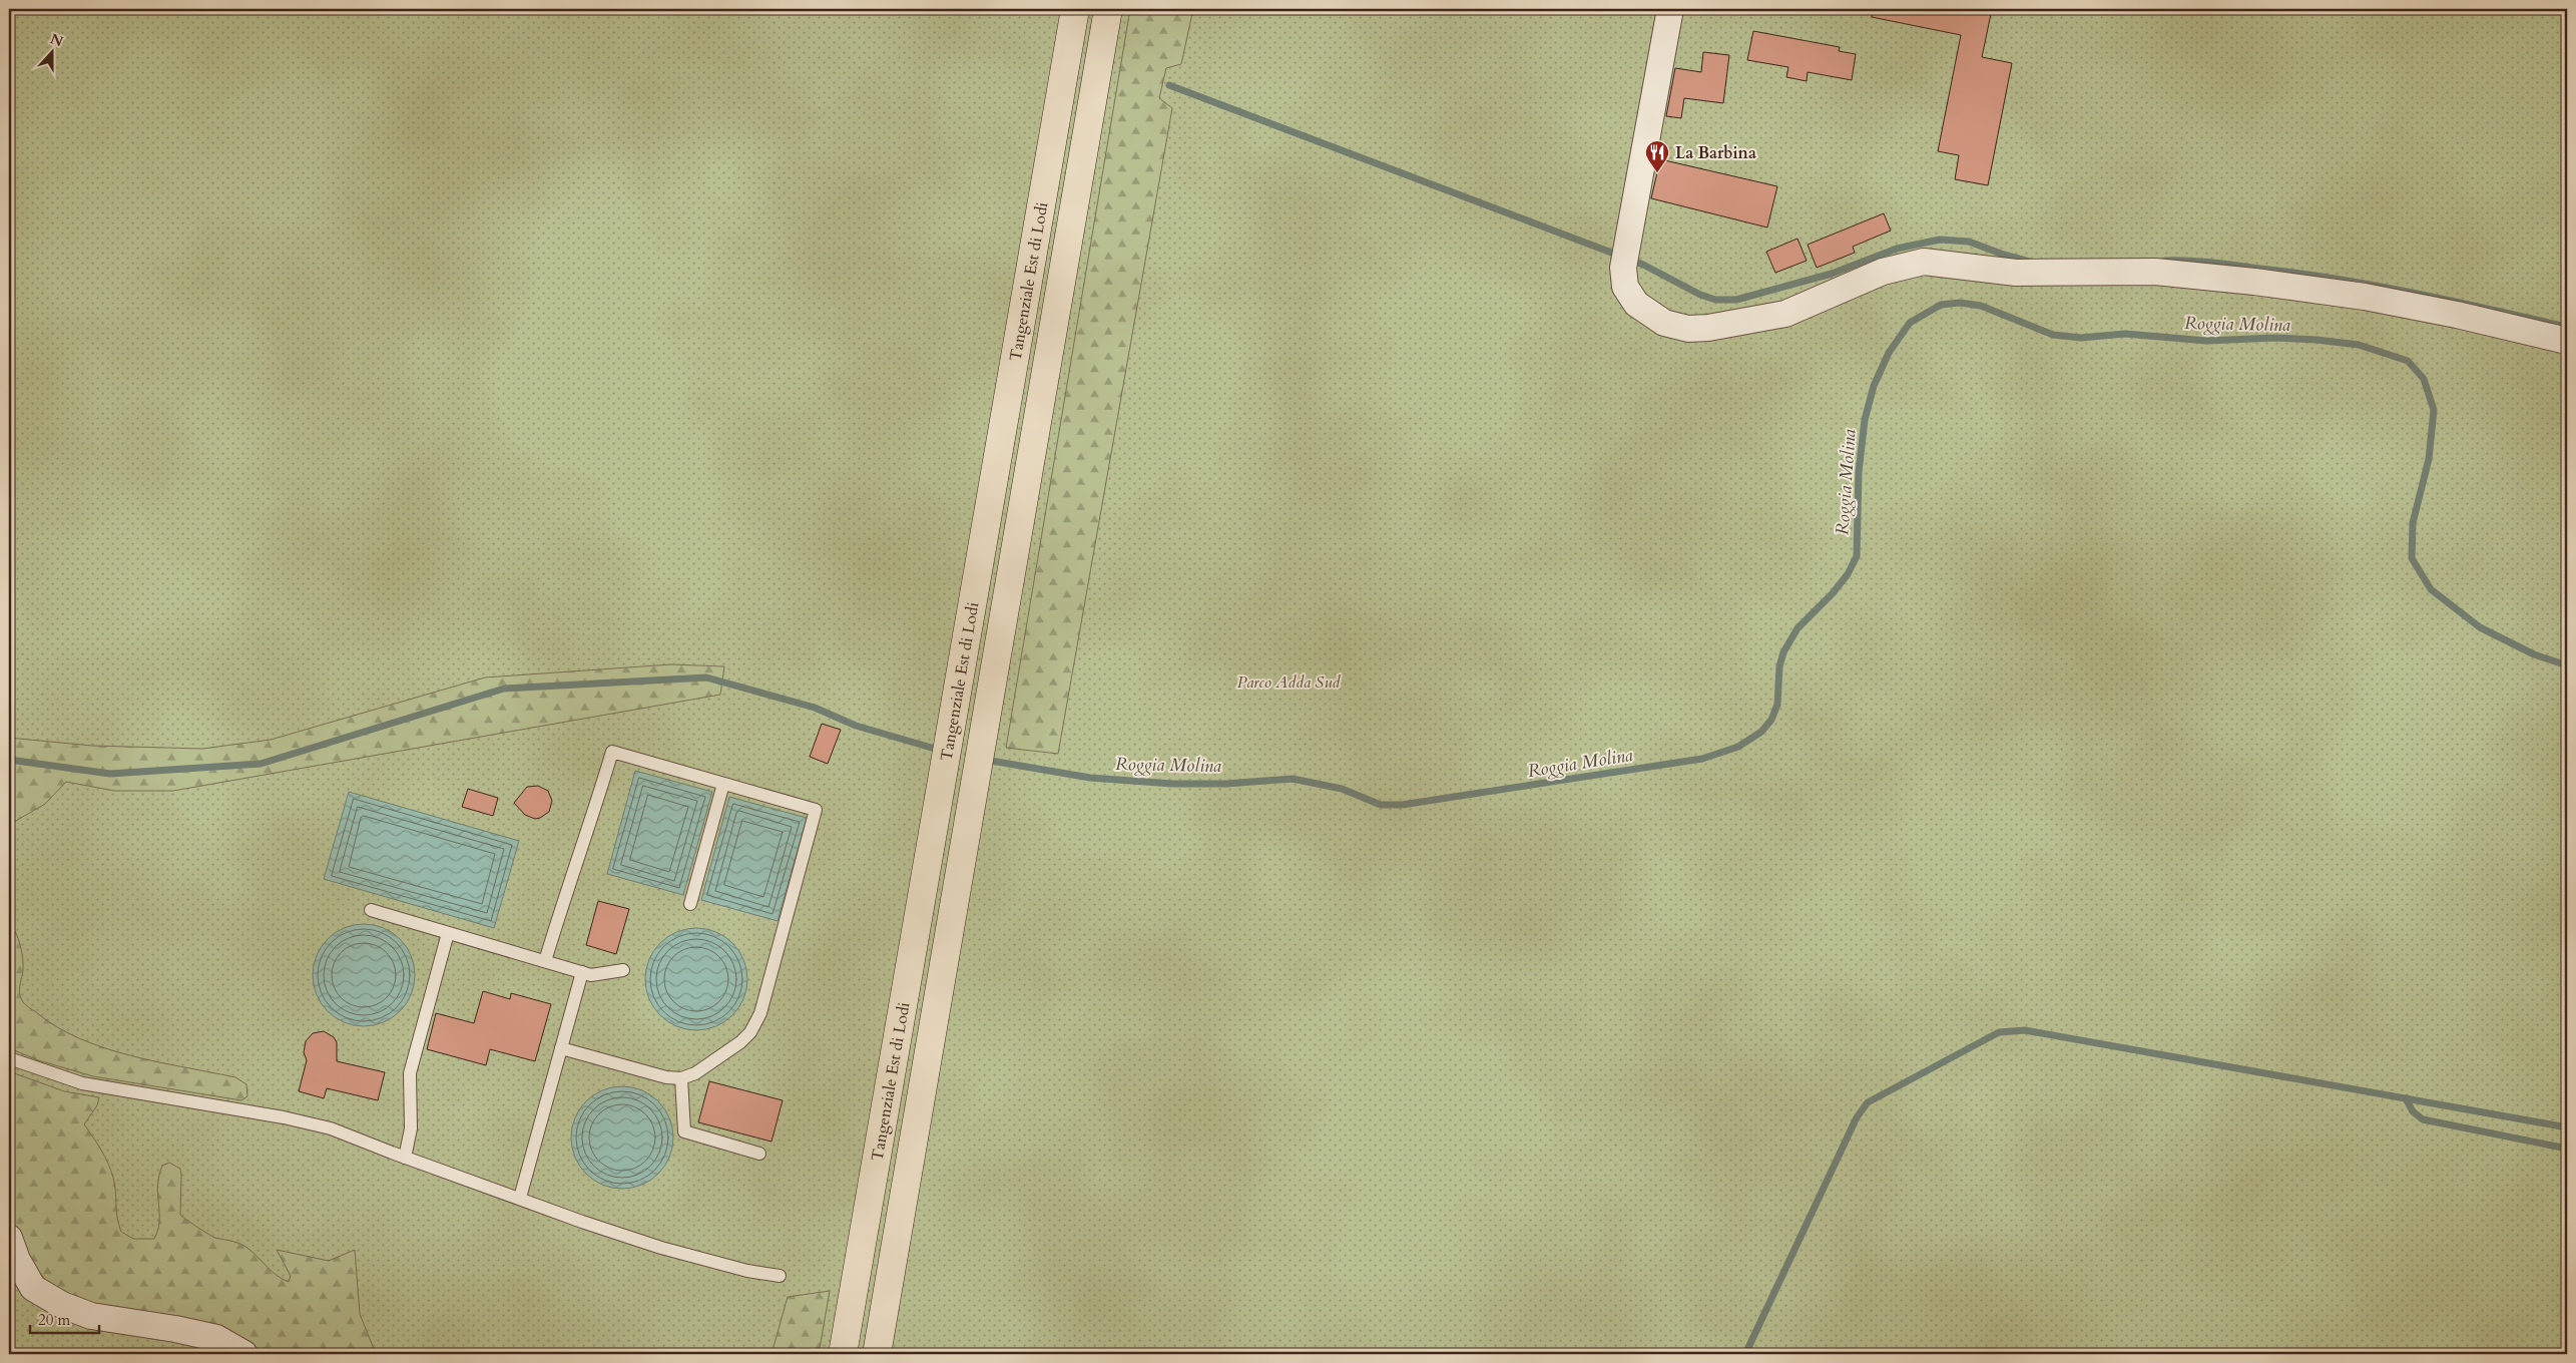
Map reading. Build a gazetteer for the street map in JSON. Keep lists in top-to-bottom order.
{
  "streets": {
    "highway": ["Tangenziale Est di Lodi"]
  },
  "water": ["Roggia Molina"],
  "parks": ["Parco Adda Sud"],
  "places": {
    "restaurant": ["La Barbina"]
  },
  "scale_bar": "20 m",
  "north": "top"
}
